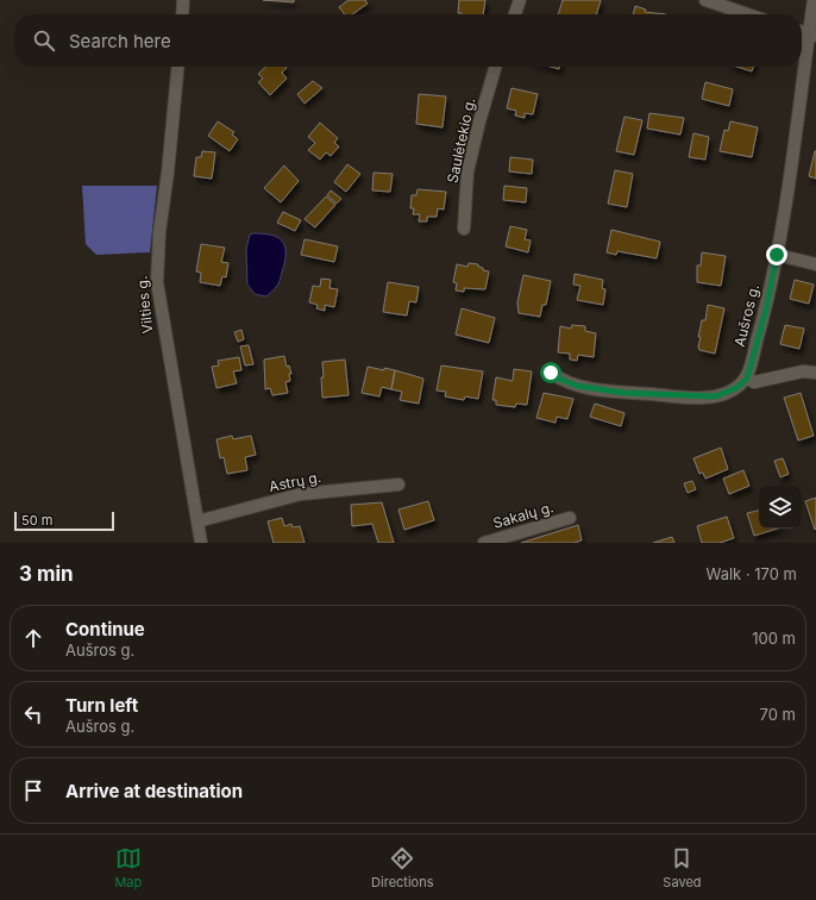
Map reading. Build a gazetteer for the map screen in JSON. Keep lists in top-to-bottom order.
{
  "streets": {
    "street": [
      "Saulėtekio g.",
      "Vilties g.",
      "Aušros g.",
      "Astrų g.",
      "Sakalų g."
    ]
  },
  "crossings": [
    ["Vilties g.", "Astrų g."]
  ],
  "scale_bar": "50 m",
  "page": {
    "search": "Search here",
    "scale": "50 m",
    "heading": ["3 min", "Walk · 170 m"],
    "list": [
      ["Continue", "Aušros g.", "100 m"],
      ["Turn left", "Aušros g.", "70 m"],
      "Arrive at destination"
    ],
    "nav": ["Map", "Directions", "Saved"]
  }
}
